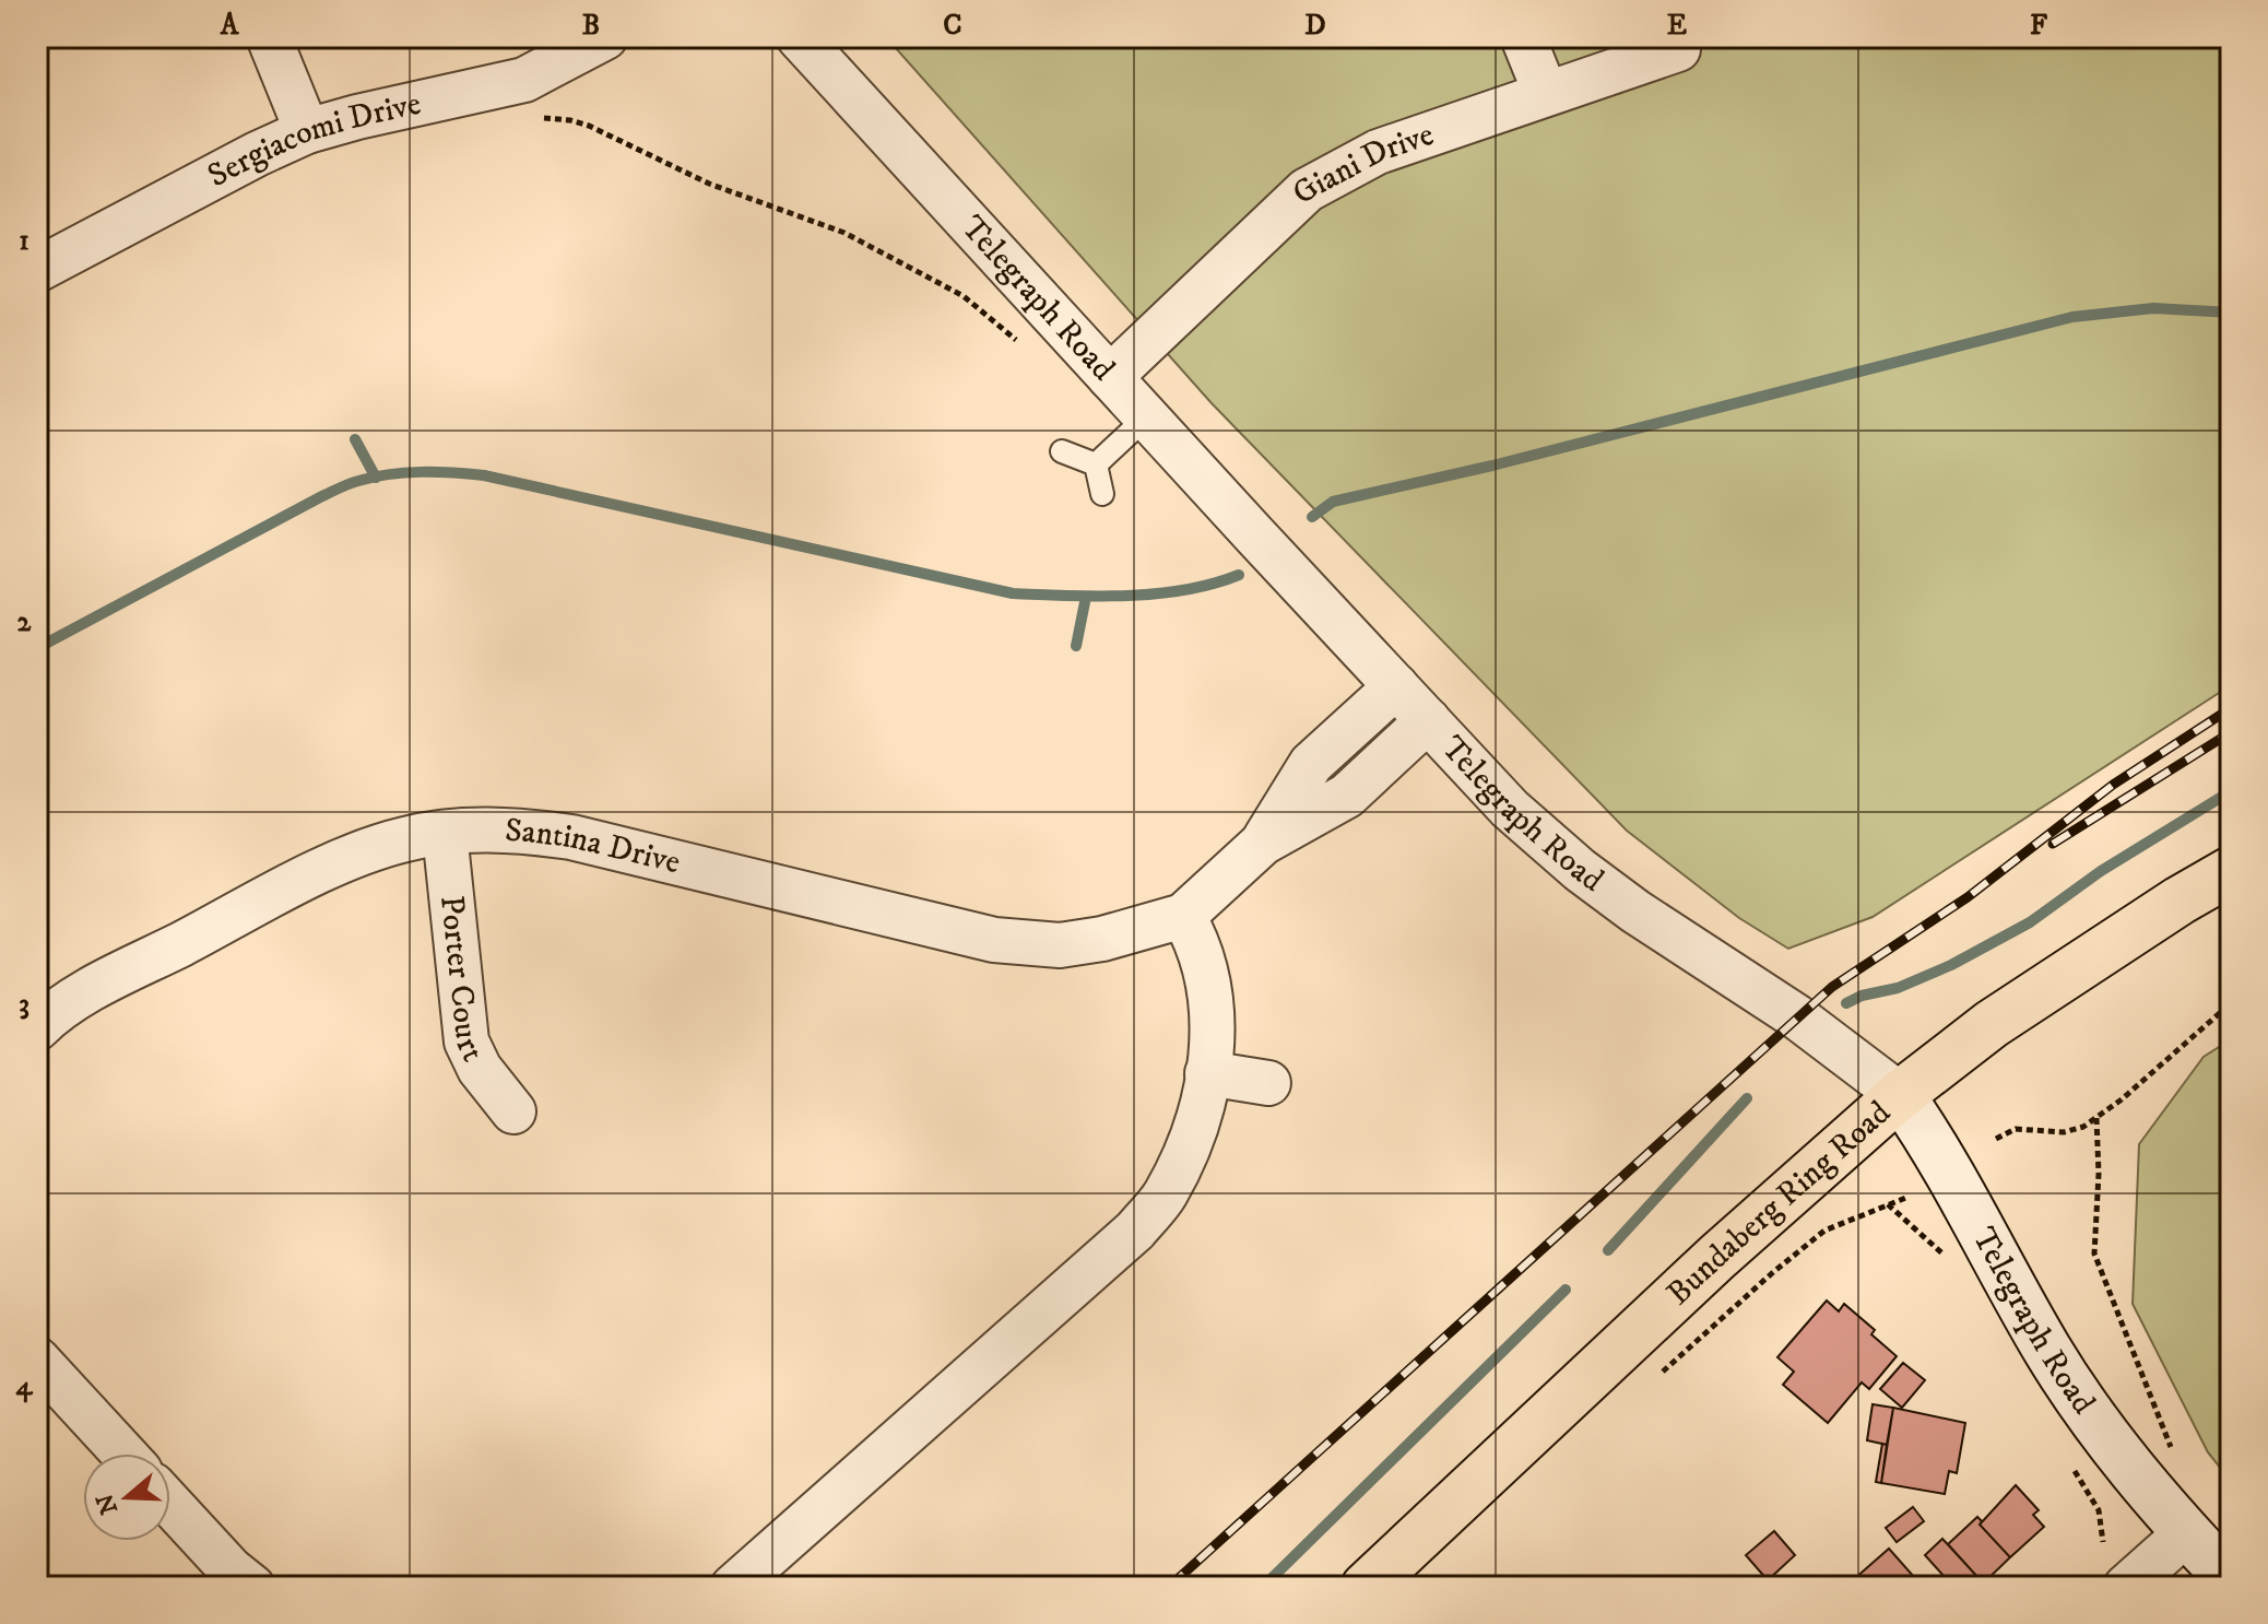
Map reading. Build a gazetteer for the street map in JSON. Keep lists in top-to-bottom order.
{
  "streets": {
    "main road": ["Bundaberg Ring Road"],
    "street": [
      "Sergiacomi Drive",
      "Giani Drive",
      "Telegraph Road",
      "Santina Drive",
      "Porter Court"
    ]
  },
  "crossings": [
    ["Giani Drive", "Telegraph Road"],
    ["Telegraph Road", "Santina Drive"],
    ["Telegraph Road", "Bundaberg Ring Road"],
    ["Santina Drive", "Porter Court"]
  ],
  "north": "left",
  "grid": {
    "columns": [
      "A",
      "B",
      "C",
      "D",
      "E",
      "F"
    ],
    "rows": [
      "1",
      "2",
      "3",
      "4"
    ]
  }
}
